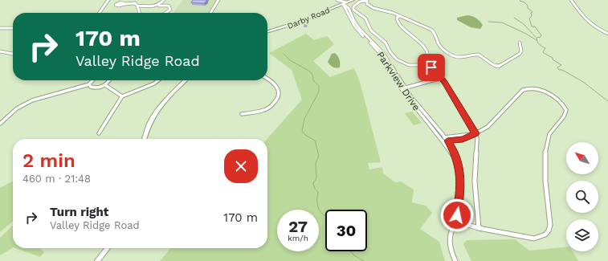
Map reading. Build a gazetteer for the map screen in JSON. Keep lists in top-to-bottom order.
{
  "streets": {
    "main road": ["Darby Road"],
    "street": ["Parkview Drive"]
  },
  "crossings": [
    ["Darby Road", "Parkview Drive"]
  ],
  "north": "top left",
  "page": {
    "turn": ["170 m", "Valley Ridge Road"],
    "heading": ["2 min", "460 m · 21:48"],
    "list": [
      {
        "name": "Turn right",
        "note": "Valley Ridge Road",
        "value": "170 m"
      }
    ],
    "speed": "27 km/h",
    "limit": "30"
  }
}
